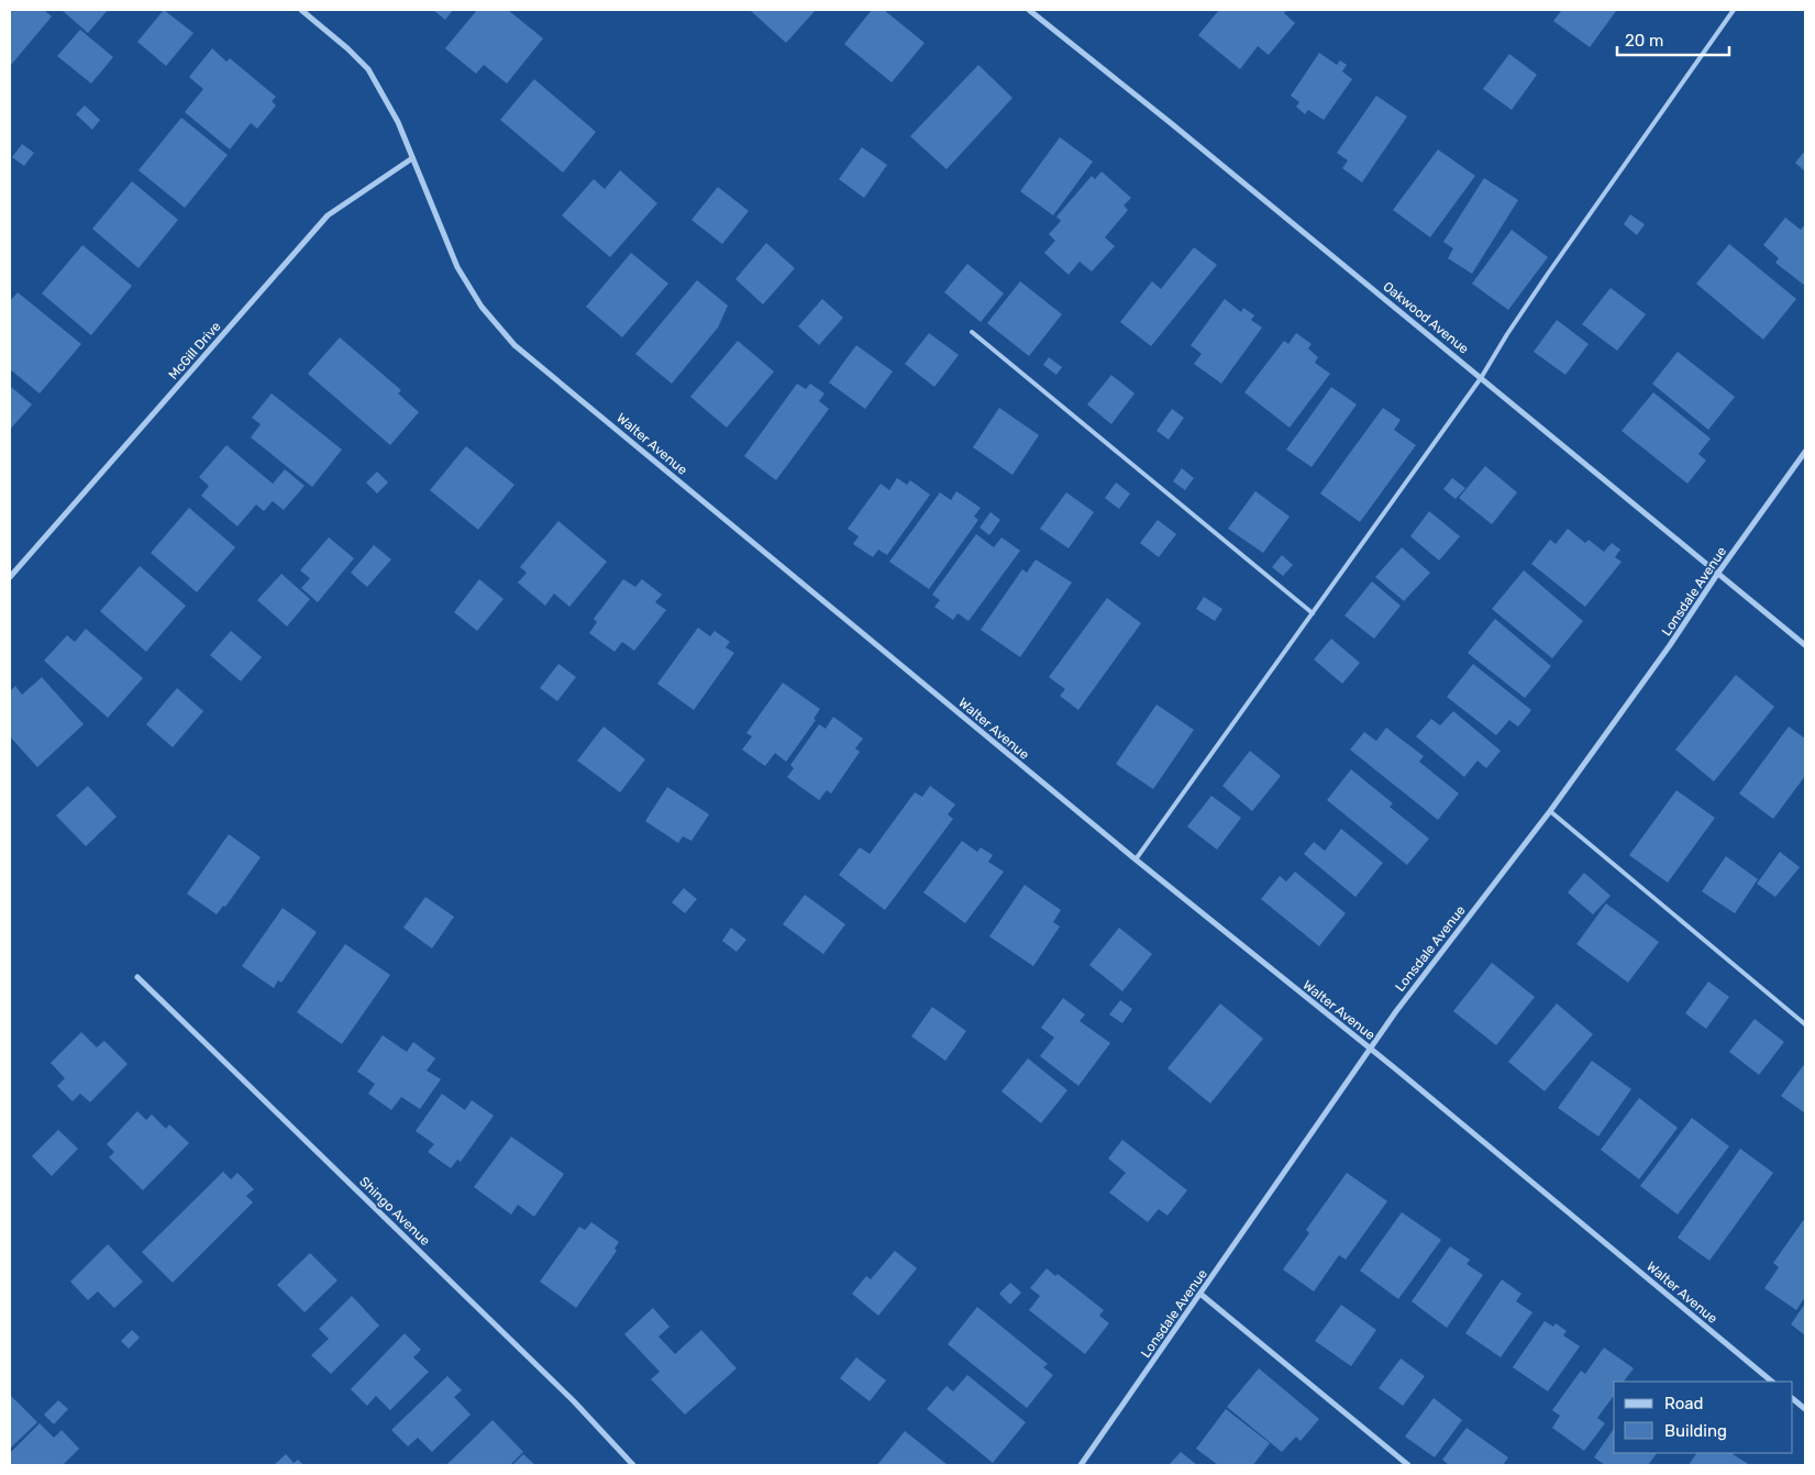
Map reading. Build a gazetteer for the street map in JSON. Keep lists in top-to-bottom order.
{
  "streets": {
    "street": [
      "Oakwood Avenue",
      "McGill Drive",
      "Walter Avenue",
      "Lonsdale Avenue",
      "Shingo Avenue"
    ]
  },
  "crossings": [
    ["Oakwood Avenue", "Lonsdale Avenue"],
    ["McGill Drive", "Walter Avenue"],
    ["Walter Avenue", "Lonsdale Avenue"]
  ],
  "legend": ["Road", "Building"],
  "scale_bar": "20 m"
}
